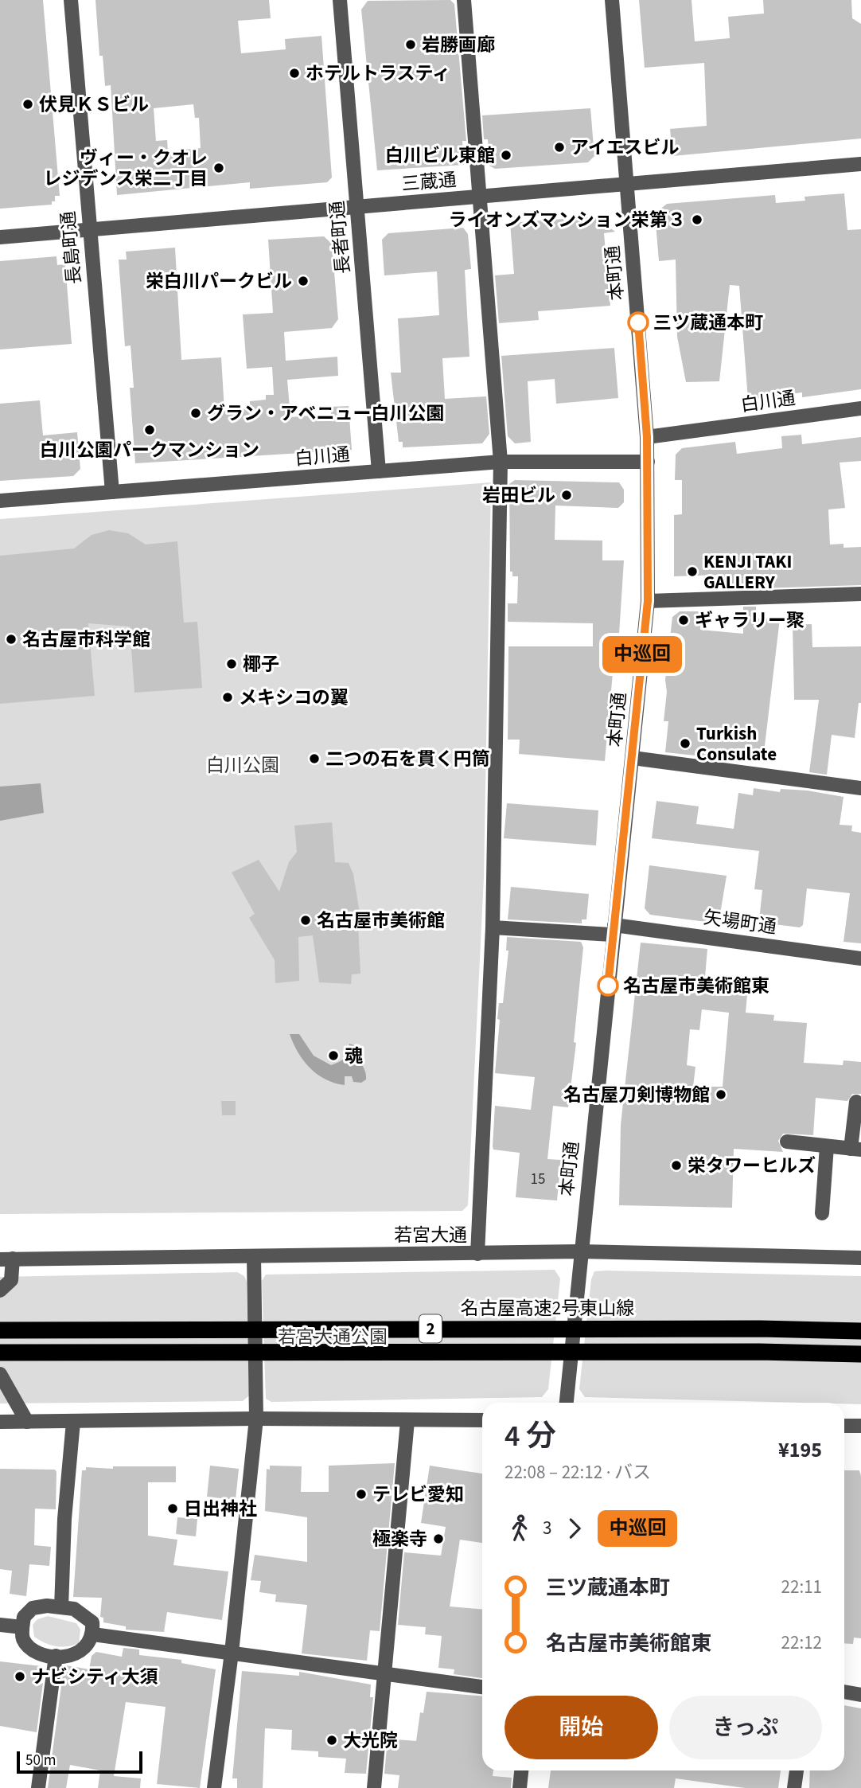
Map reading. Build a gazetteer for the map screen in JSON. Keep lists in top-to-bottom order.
{
  "streets": {
    "highway": ["名古屋高速2号東山線", "2"],
    "street": [
      "三蔵通",
      "長者町通",
      "長島町通",
      "本町通",
      "白川通",
      "矢場町通",
      "若宮大通"
    ]
  },
  "crossings": [
    ["三蔵通", "長者町通"],
    ["三蔵通", "長島町通"],
    ["三蔵通", "本町通"],
    ["長者町通", "白川通"],
    ["長島町通", "白川通"],
    ["本町通", "白川通"],
    ["本町通", "矢場町通"],
    ["本町通", "若宮大通"]
  ],
  "parks": ["白川公園", "若宮大通公園"],
  "places": [
    "岩勝画廊",
    "ホテルトラスティ",
    "伏見ＫＳビル",
    "アイエスビル",
    "白川ビル東館",
    "ヴィー・クオレ レジデンス栄二丁目",
    "ライオンズマンション栄第３",
    "栄白川パークビル",
    "三ツ蔵通本町",
    "グラン・アベニュー白川公園",
    "白川公園パークマンション",
    "岩田ビル",
    "KENJI TAKI GALLERY",
    "ギャラリー聚",
    "名古屋市科学館",
    "椰子",
    "メキシコの翼",
    "Turkish Consulate",
    "二つの石を貫く円筒",
    "名古屋市美術館",
    "名古屋市美術館東",
    "魂",
    "名古屋刀剣博物館",
    "栄タワーヒルズ",
    "テレビ愛知",
    "日出神社",
    "極楽寺",
    "ナビシティ大須",
    "大光院"
  ],
  "lines": ["bus line 中巡回"],
  "house_numbers": ["15"],
  "scale_bar": "50 m",
  "page": {
    "on_map": "中巡回",
    "heading": ["4 分", "22:08 – 22:12 · バス", "¥195"],
    "legs": ["3", "中巡回"],
    "list": [
      {
        "name": "三ツ蔵通本町",
        "value": "22:11"
      },
      {
        "name": "名古屋市美術館東",
        "value": "22:12"
      }
    ],
    "buttons": ["開始", "きっぷ"],
    "scale": "50 m"
  }
}
